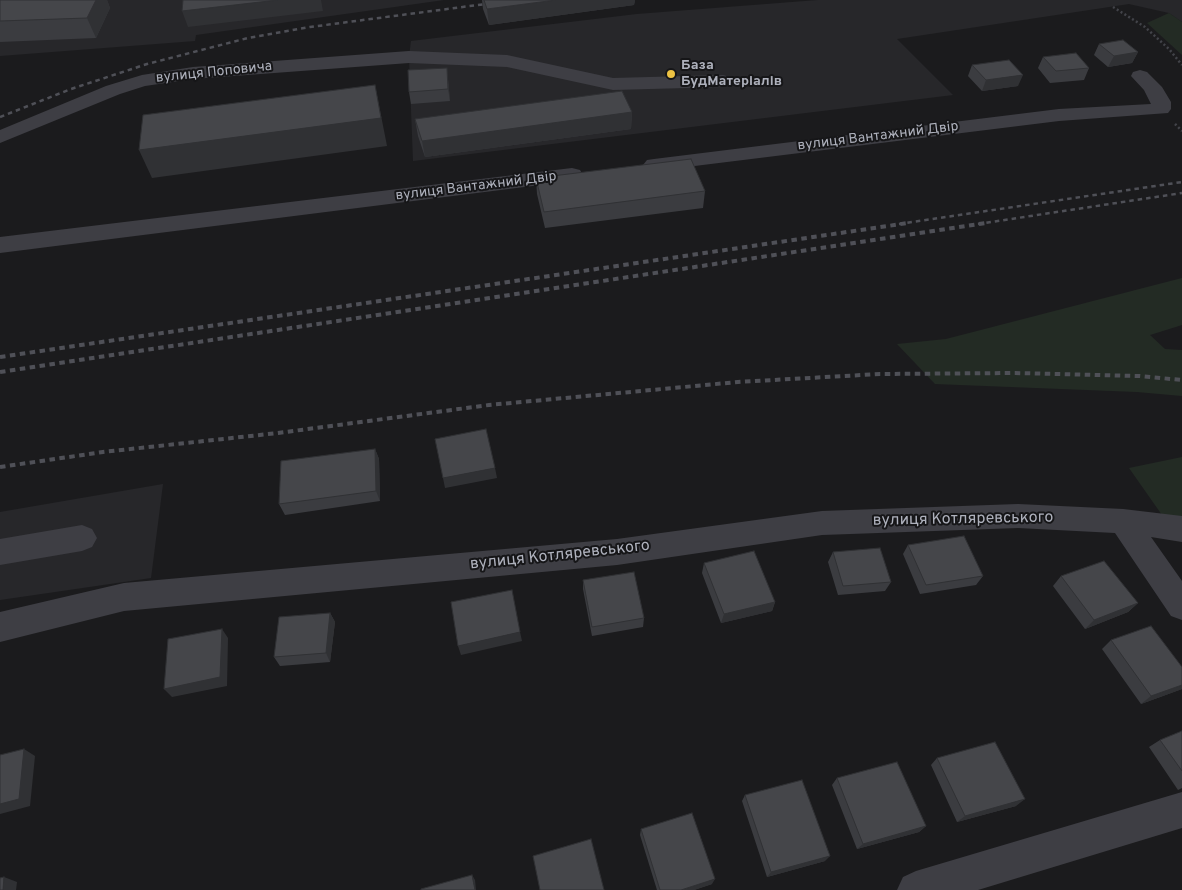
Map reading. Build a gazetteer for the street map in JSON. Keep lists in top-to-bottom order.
{
  "streets": {
    "street": ["вулиця Поповича", "вулиця Вантажний Двір", "вулиця Котляревського"]
  },
  "places": ["База БудМатеріалів"]
}
